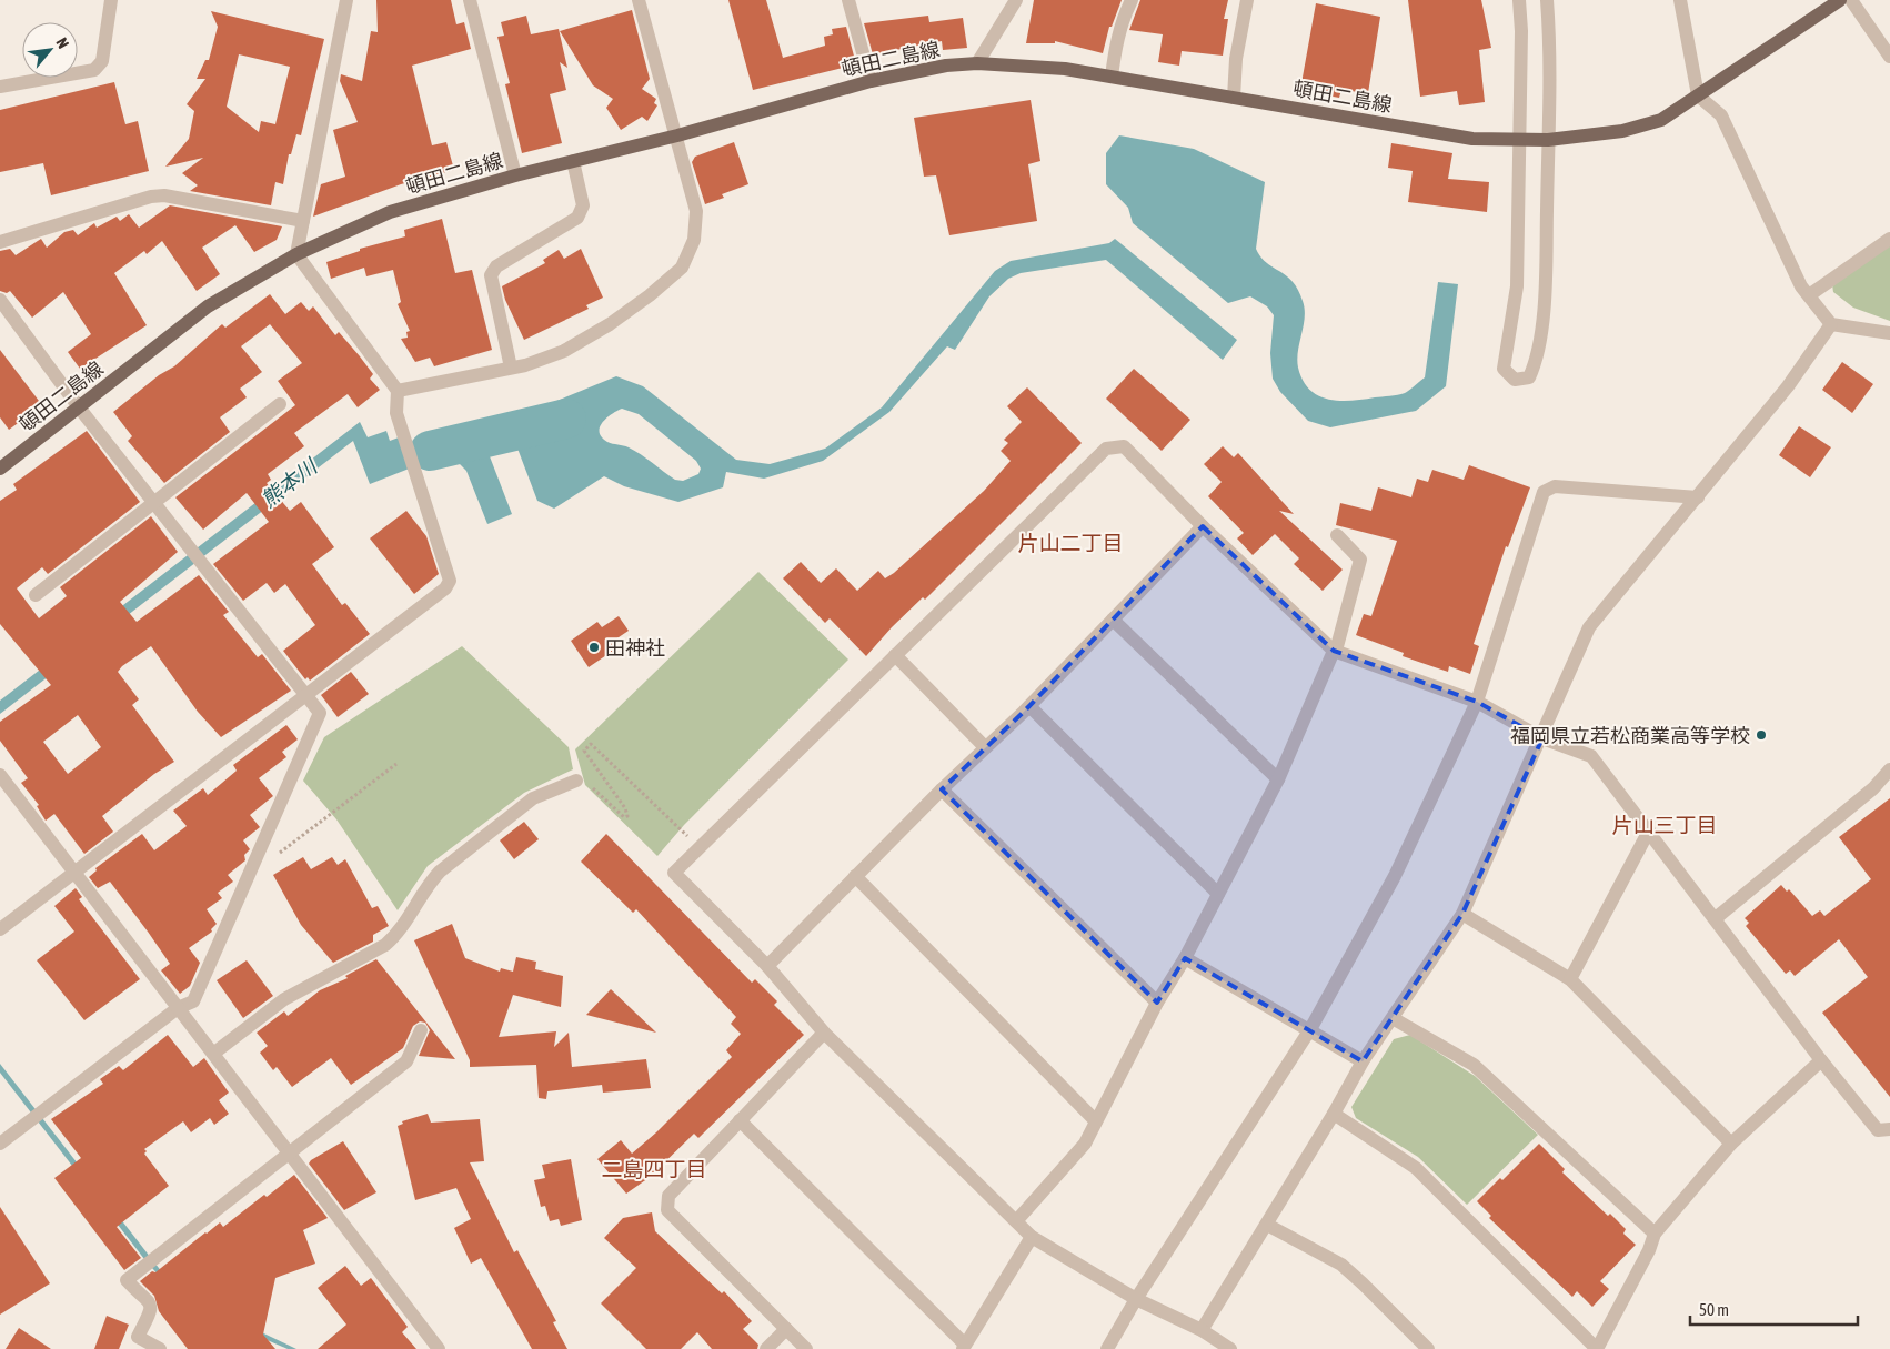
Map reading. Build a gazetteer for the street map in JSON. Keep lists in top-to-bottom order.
{
  "streets": {
    "main road": ["頓田二島線"]
  },
  "districts": ["片山二丁目", "片山三丁目", "二島四丁目"],
  "water": ["熊本川"],
  "places": ["田神社", "福岡県立若松商業高等学校"],
  "scale_bar": "50 m",
  "north": "top right"
}
